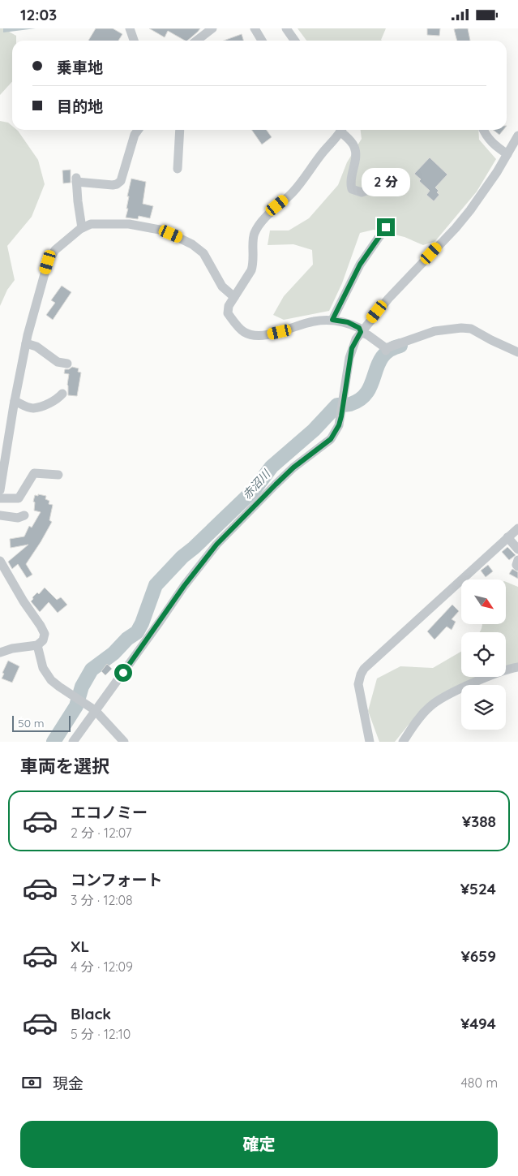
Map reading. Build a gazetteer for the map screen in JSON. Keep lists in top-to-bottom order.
{
  "water": ["赤沼川"],
  "scale_bar": "50 m",
  "north": "bottom right",
  "page": {
    "status": "12:03",
    "banner": ["乗車地", "目的地"],
    "bubble": "2 分",
    "scale": "50 m",
    "heading": "車両を選択",
    "list": [
      {
        "name": "エコノミー",
        "note": "2 分 · 12:07",
        "value": "¥388"
      },
      {
        "name": "コンフォート",
        "note": "3 分 · 12:08",
        "value": "¥524"
      },
      {
        "name": "XL",
        "note": "4 分 · 12:09",
        "value": "¥659"
      },
      {
        "name": "Black",
        "note": "5 分 · 12:10",
        "value": "¥494"
      }
    ],
    "pay": ["現金", "480 m"],
    "buttons": "確定"
  }
}
